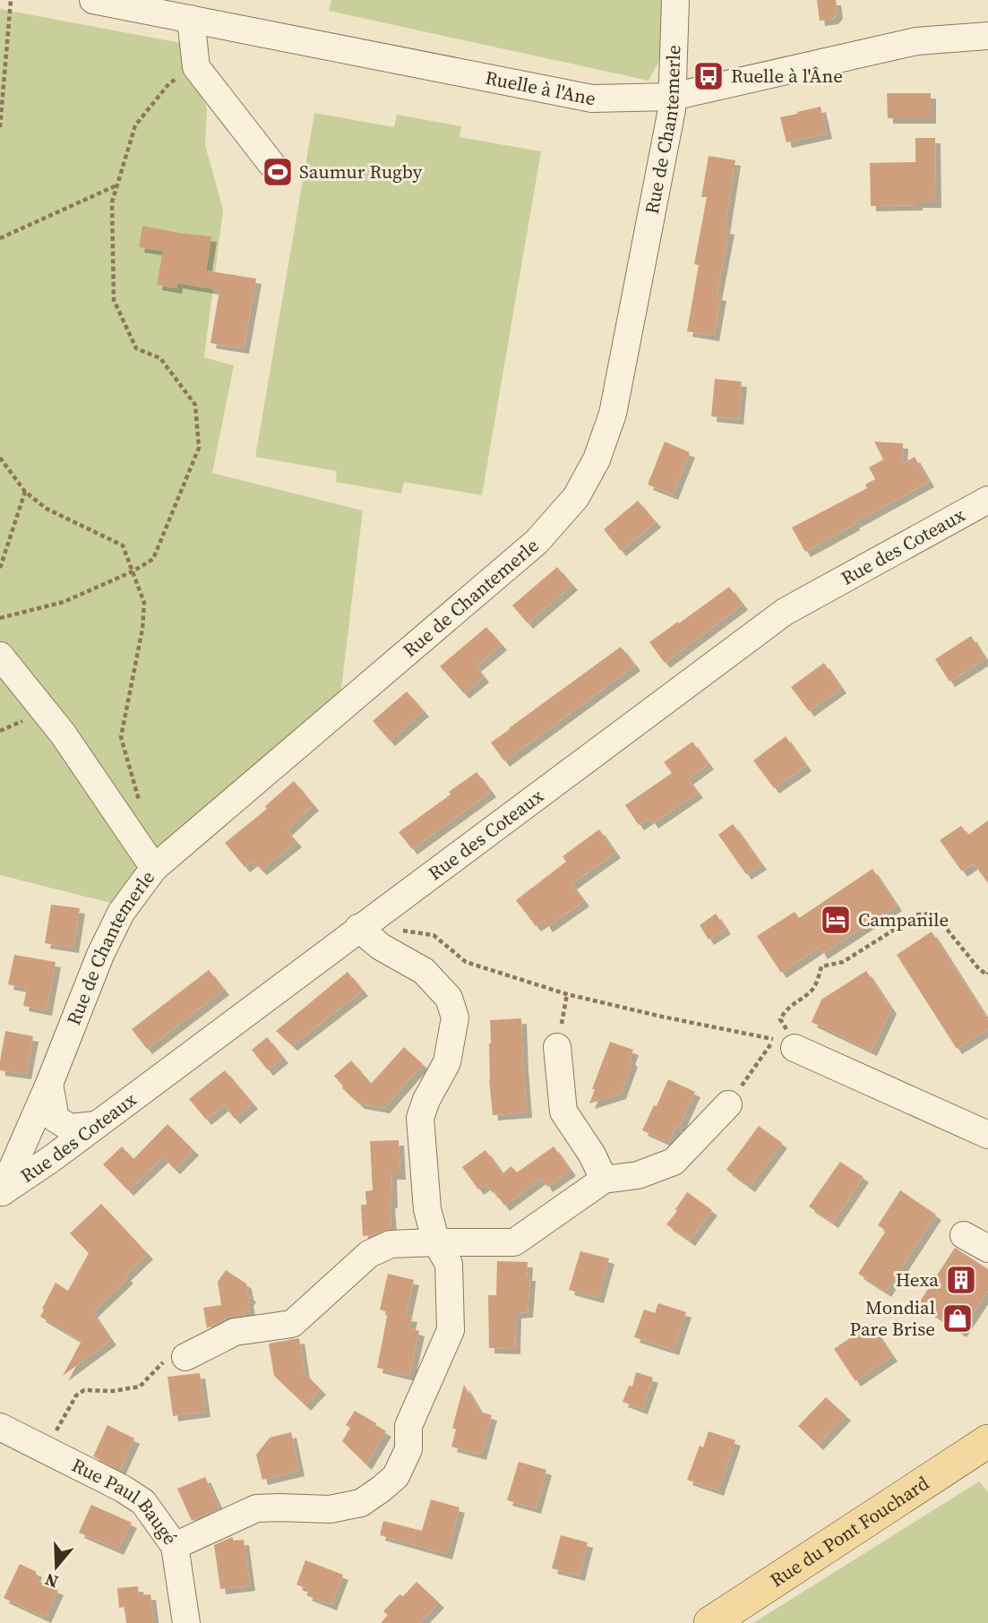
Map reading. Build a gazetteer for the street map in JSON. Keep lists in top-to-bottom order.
{
  "streets": {
    "main road": ["Rue du Pont Fouchard"],
    "street": [
      "Ruelle à l'Ane",
      "Rue de Chantemerle",
      "Rue des Coteaux",
      "Rue Paul Baugé"
    ]
  },
  "crossings": [
    ["Ruelle à l'Ane", "Rue de Chantemerle"],
    ["Rue de Chantemerle", "Rue des Coteaux"]
  ],
  "places": {
    "bus stop": ["Ruelle à l'Âne"],
    "sports": ["Saumur Rugby"],
    "hotel": ["Campanile"],
    "building": ["Hexa"],
    "shop": ["Mondial Pare Brise"]
  },
  "north": "bottom"
}
